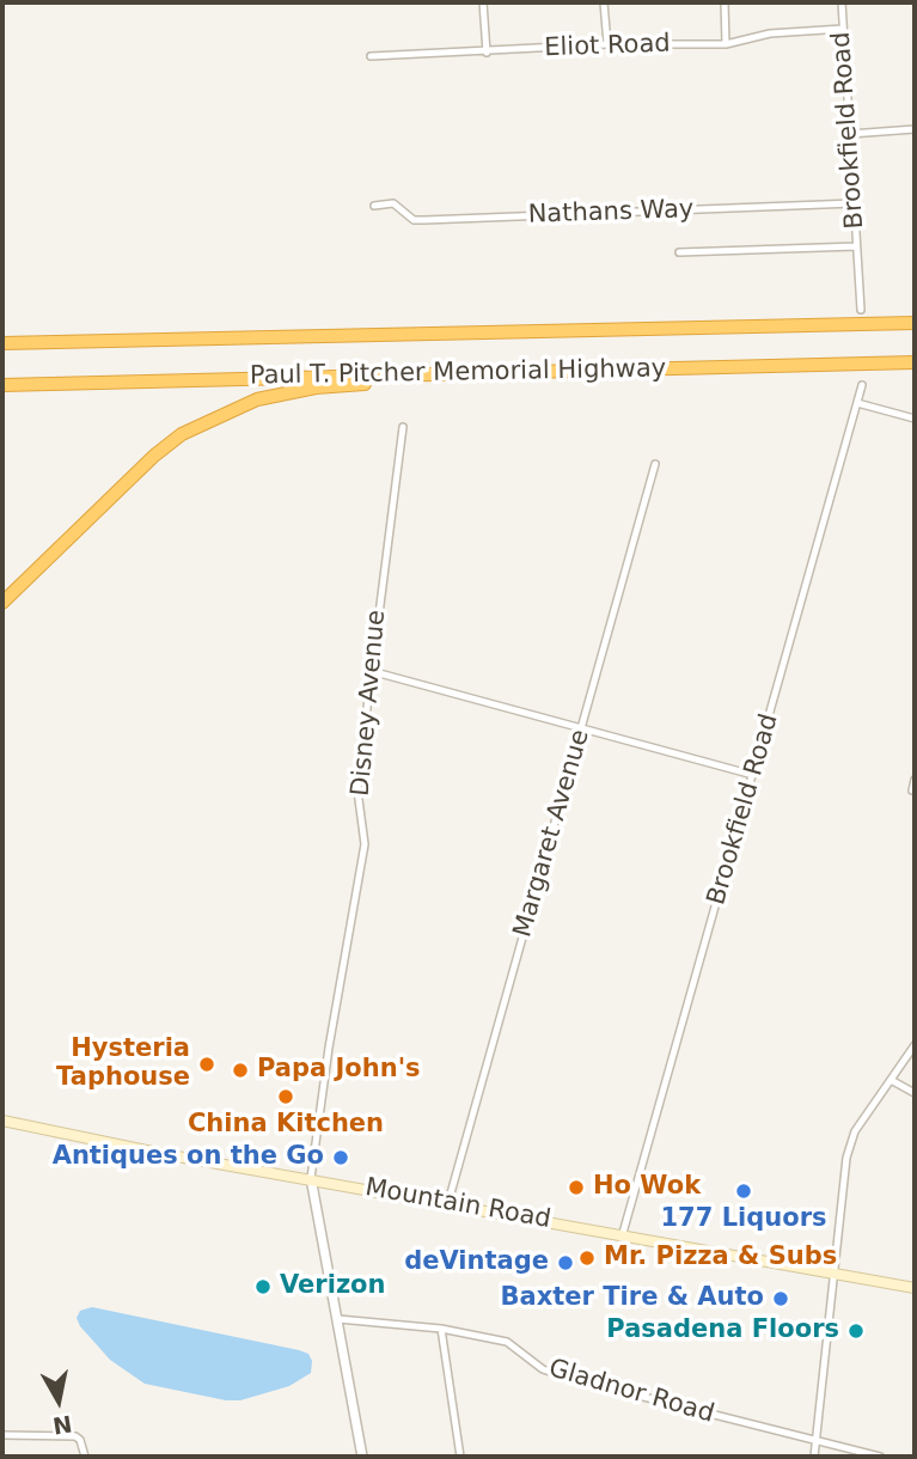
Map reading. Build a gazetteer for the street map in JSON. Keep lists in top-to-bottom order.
{
  "streets": {
    "highway": ["Paul T. Pitcher Memorial Highway"],
    "main road": ["Mountain Road"],
    "street": [
      "Eliot Road",
      "Brookfield Road",
      "Nathans Way",
      "Disney Avenue",
      "Margaret Avenue",
      "Gladnor Road"
    ]
  },
  "crossings": [
    ["Eliot Road", "Brookfield Road"],
    ["Brookfield Road", "Nathans Way"],
    ["Brookfield Road", "Mountain Road"],
    ["Disney Avenue", "Mountain Road"],
    ["Margaret Avenue", "Mountain Road"]
  ],
  "places": [
    "Hysteria Taphouse",
    "Papa John's",
    "China Kitchen",
    "Antiques on the Go",
    "Ho Wok",
    "177 Liquors",
    "Mr. Pizza & Subs",
    "deVintage",
    "Verizon",
    "Baxter Tire & Auto",
    "Pasadena Floors"
  ],
  "north": "bottom"
}
